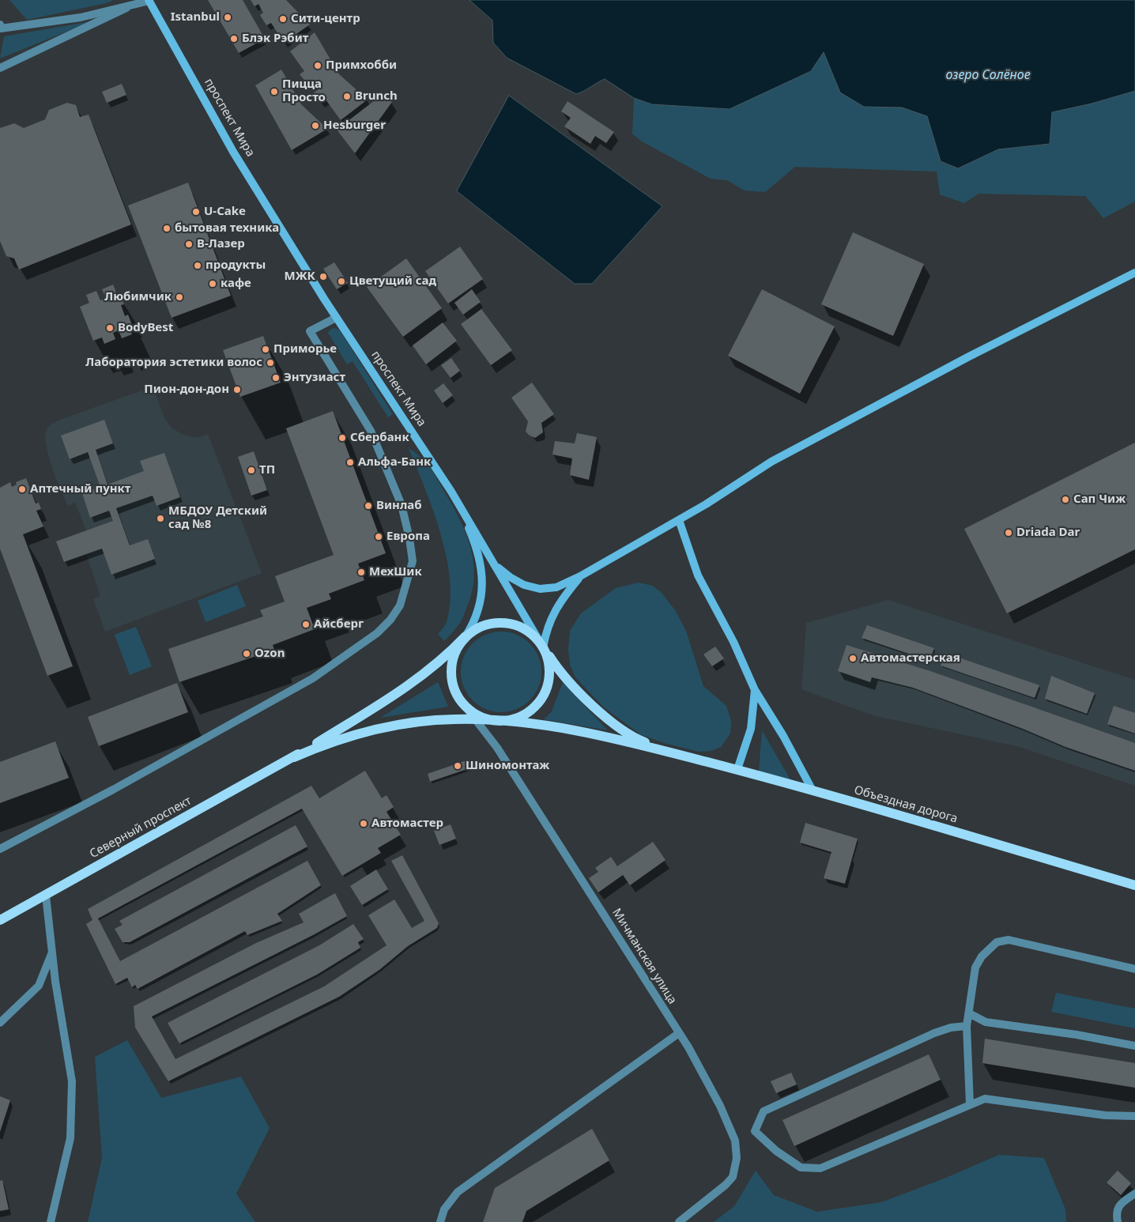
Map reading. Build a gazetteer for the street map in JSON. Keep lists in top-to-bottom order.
{
  "streets": {
    "main road": ["проспект Мира", "Объездная дорога", "Северный проспект"],
    "street": ["Мичманская улица"]
  },
  "crossings": [
    ["проспект Мира", "Объездная дорога"],
    ["проспект Мира", "Мичманская улица"]
  ],
  "water": ["озеро Солёное"],
  "places": [
    "Istanbul",
    "Сити-центр",
    "Блэк Рэбит",
    "Примхобби",
    "Пицца Просто",
    "Brunch",
    "Hesburger",
    "U-Cake",
    "бытовая техника",
    "В-Лазер",
    "продукты",
    "МЖК",
    "Цветущий сад",
    "кафе",
    "Любимчик",
    "BodyBest",
    "Приморье",
    "Лаборатория эстетики волос",
    "Энтузиаст",
    "Пион-дон-дон",
    "Сбербанк",
    "Альфа-Банк",
    "ТП",
    "Аптечный пункт",
    "Сап Чиж",
    "Винлаб",
    "МБДОУ Детский сад №8",
    "Driada Dar",
    "Европа",
    "МехШик",
    "Айсберг",
    "Ozon",
    "Автомастерская",
    "Шиномонтаж",
    "Автомастер"
  ]
}
